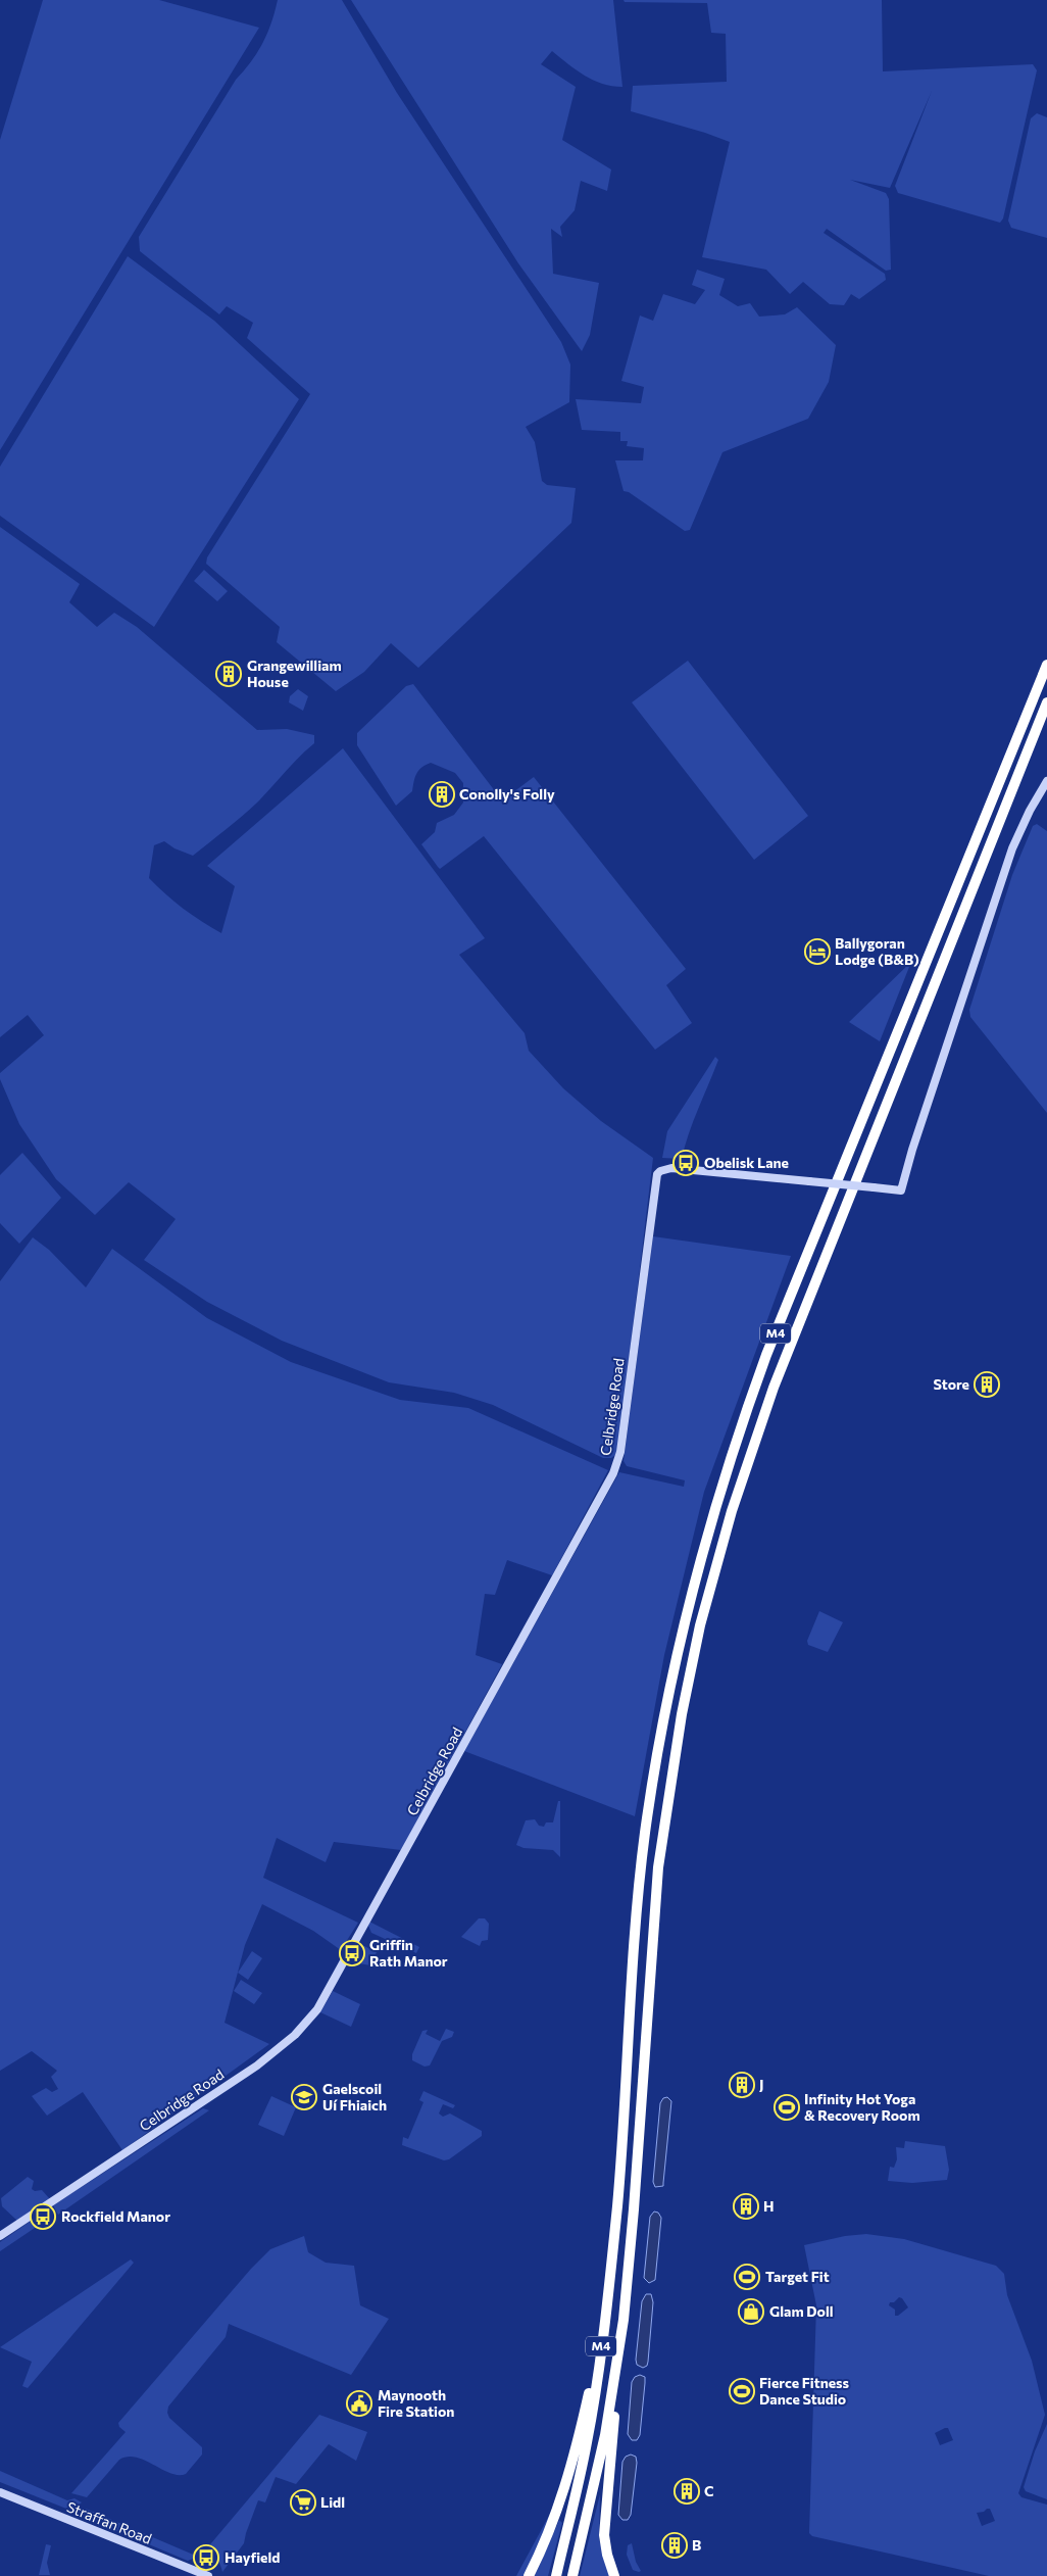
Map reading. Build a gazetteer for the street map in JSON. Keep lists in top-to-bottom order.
{
  "streets": {
    "highway": ["M4"],
    "main road": ["Celbridge Road", "Straffan Road"]
  },
  "places": {
    "building": [
      "Grangewilliam House",
      "Conolly's Folly",
      "Store",
      "J",
      "H",
      "C",
      "B"
    ],
    "hotel": ["Ballygoran Lodge (B&B)"],
    "bus stop": [
      "Obelisk Lane",
      "Griffin Rath Manor",
      "Rockfield Manor",
      "Hayfield"
    ],
    "school or university": ["Gaelscoil Uí Fhiaich"],
    "sports": ["Infinity Hot Yoga & Recovery Room", "Target Fit", "Fierce Fitness Dance Studio"],
    "shop": ["Glam Doll"],
    "public building": ["Maynooth Fire Station"],
    "supermarket": ["Lidl"]
  }
}
